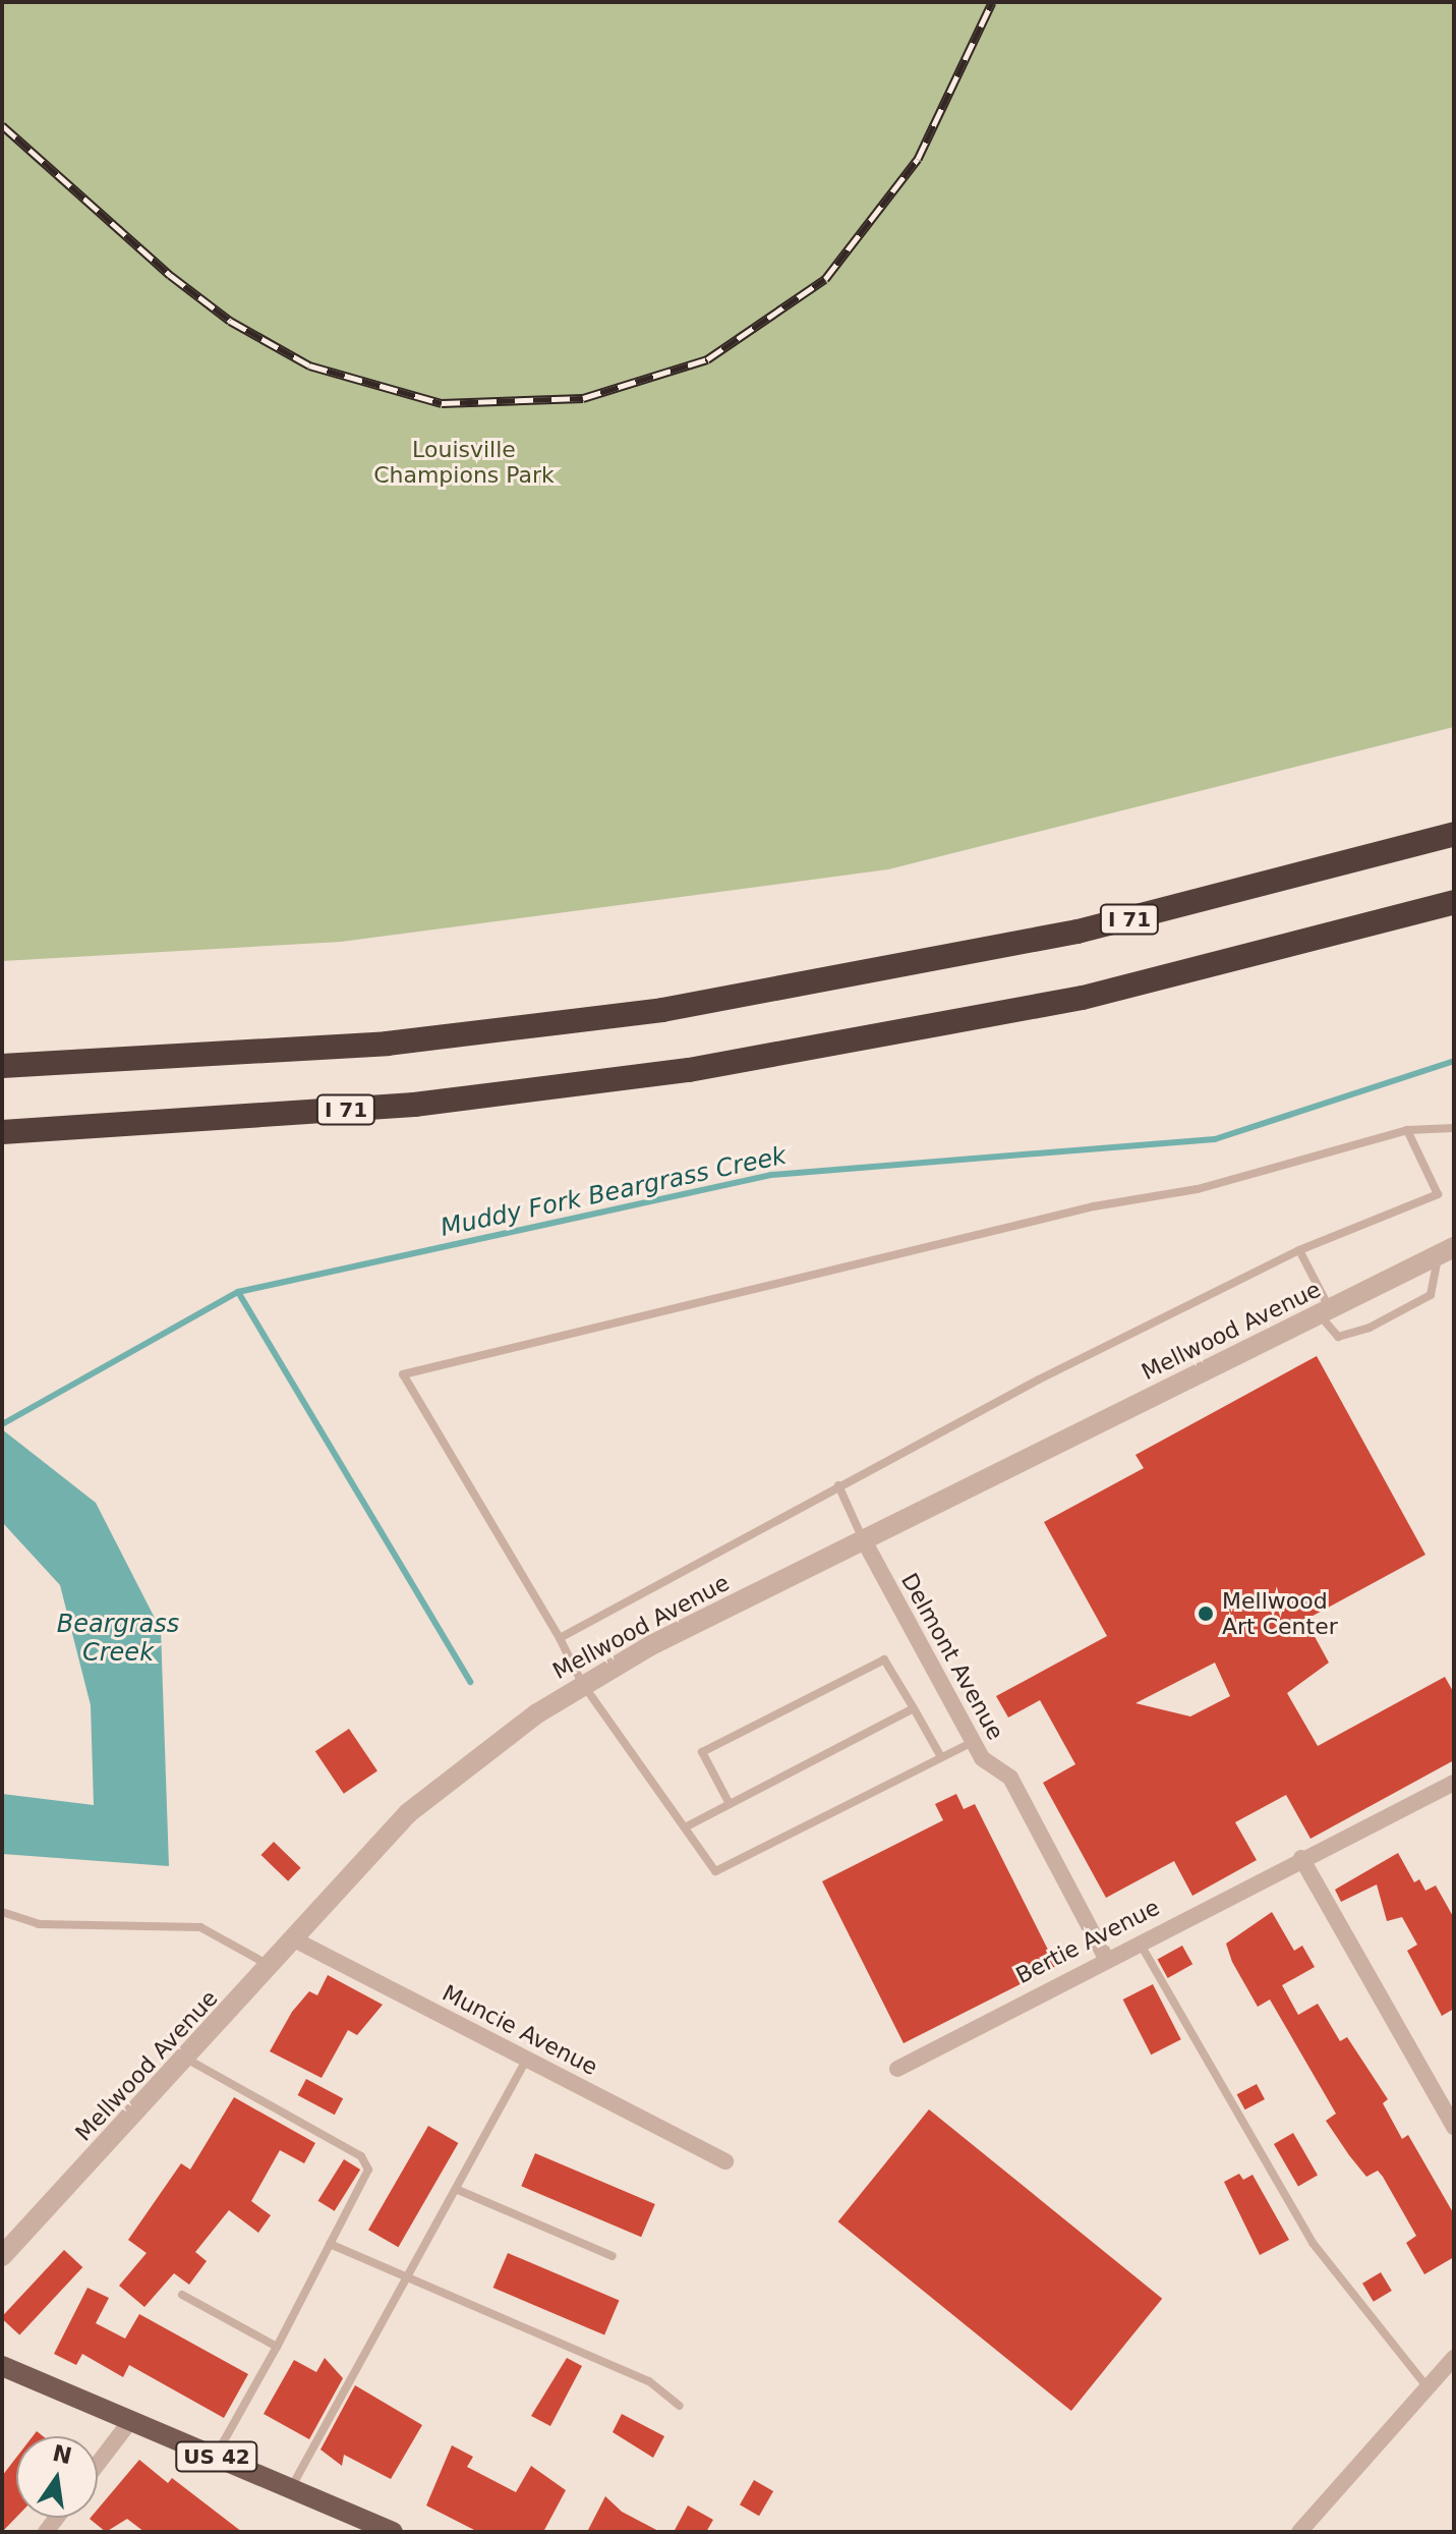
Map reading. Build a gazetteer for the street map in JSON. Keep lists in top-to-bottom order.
{
  "streets": {
    "highway": ["I 71"],
    "main road": ["US 42"],
    "street": [
      "Mellwood Avenue",
      "Delmont Avenue",
      "Bertie Avenue",
      "Muncie Avenue"
    ]
  },
  "crossings": [
    ["Mellwood Avenue", "Delmont Avenue"],
    ["Mellwood Avenue", "Muncie Avenue"],
    ["Delmont Avenue", "Bertie Avenue"]
  ],
  "water": ["Muddy Fork Beargrass Creek", "Beargrass Creek"],
  "parks": ["Louisville Champions Park"],
  "places": ["Mellwood Art Center"],
  "north": "top"
}
